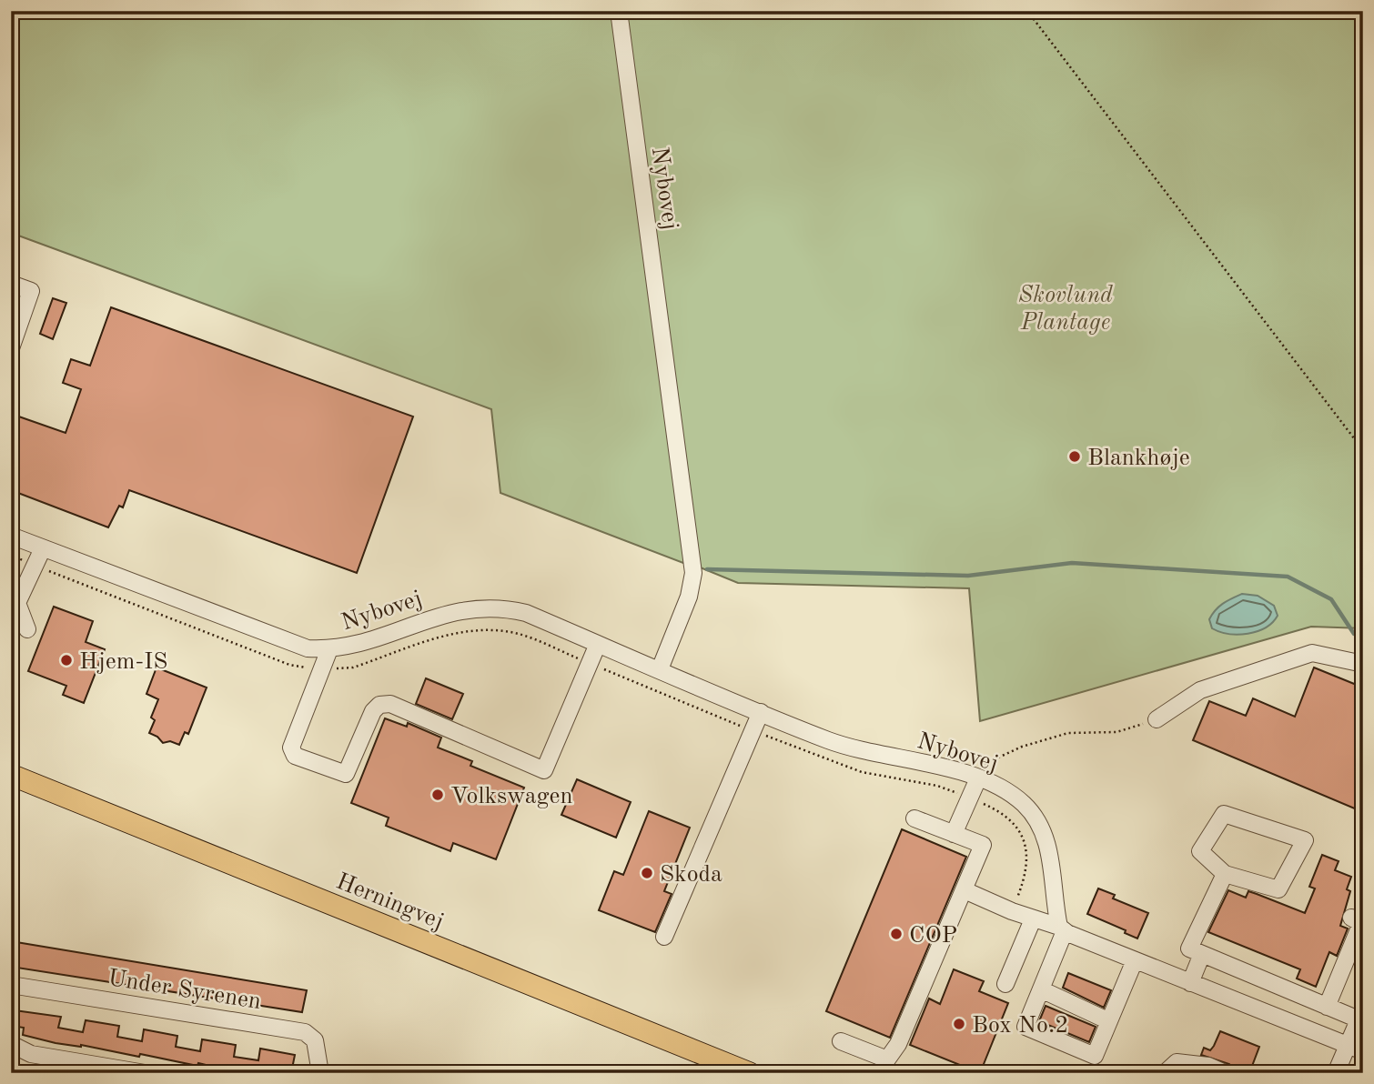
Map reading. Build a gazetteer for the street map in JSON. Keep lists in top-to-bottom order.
{
  "streets": {
    "main road": ["Herningvej"],
    "street": ["Nybovej", "Under Syrenen"]
  },
  "parks": ["Skovlund Plantage"],
  "places": [
    "Blankhøje",
    "Hjem-IS",
    "Volkswagen",
    "Skoda",
    "COP",
    "Box No.2"
  ]
}
